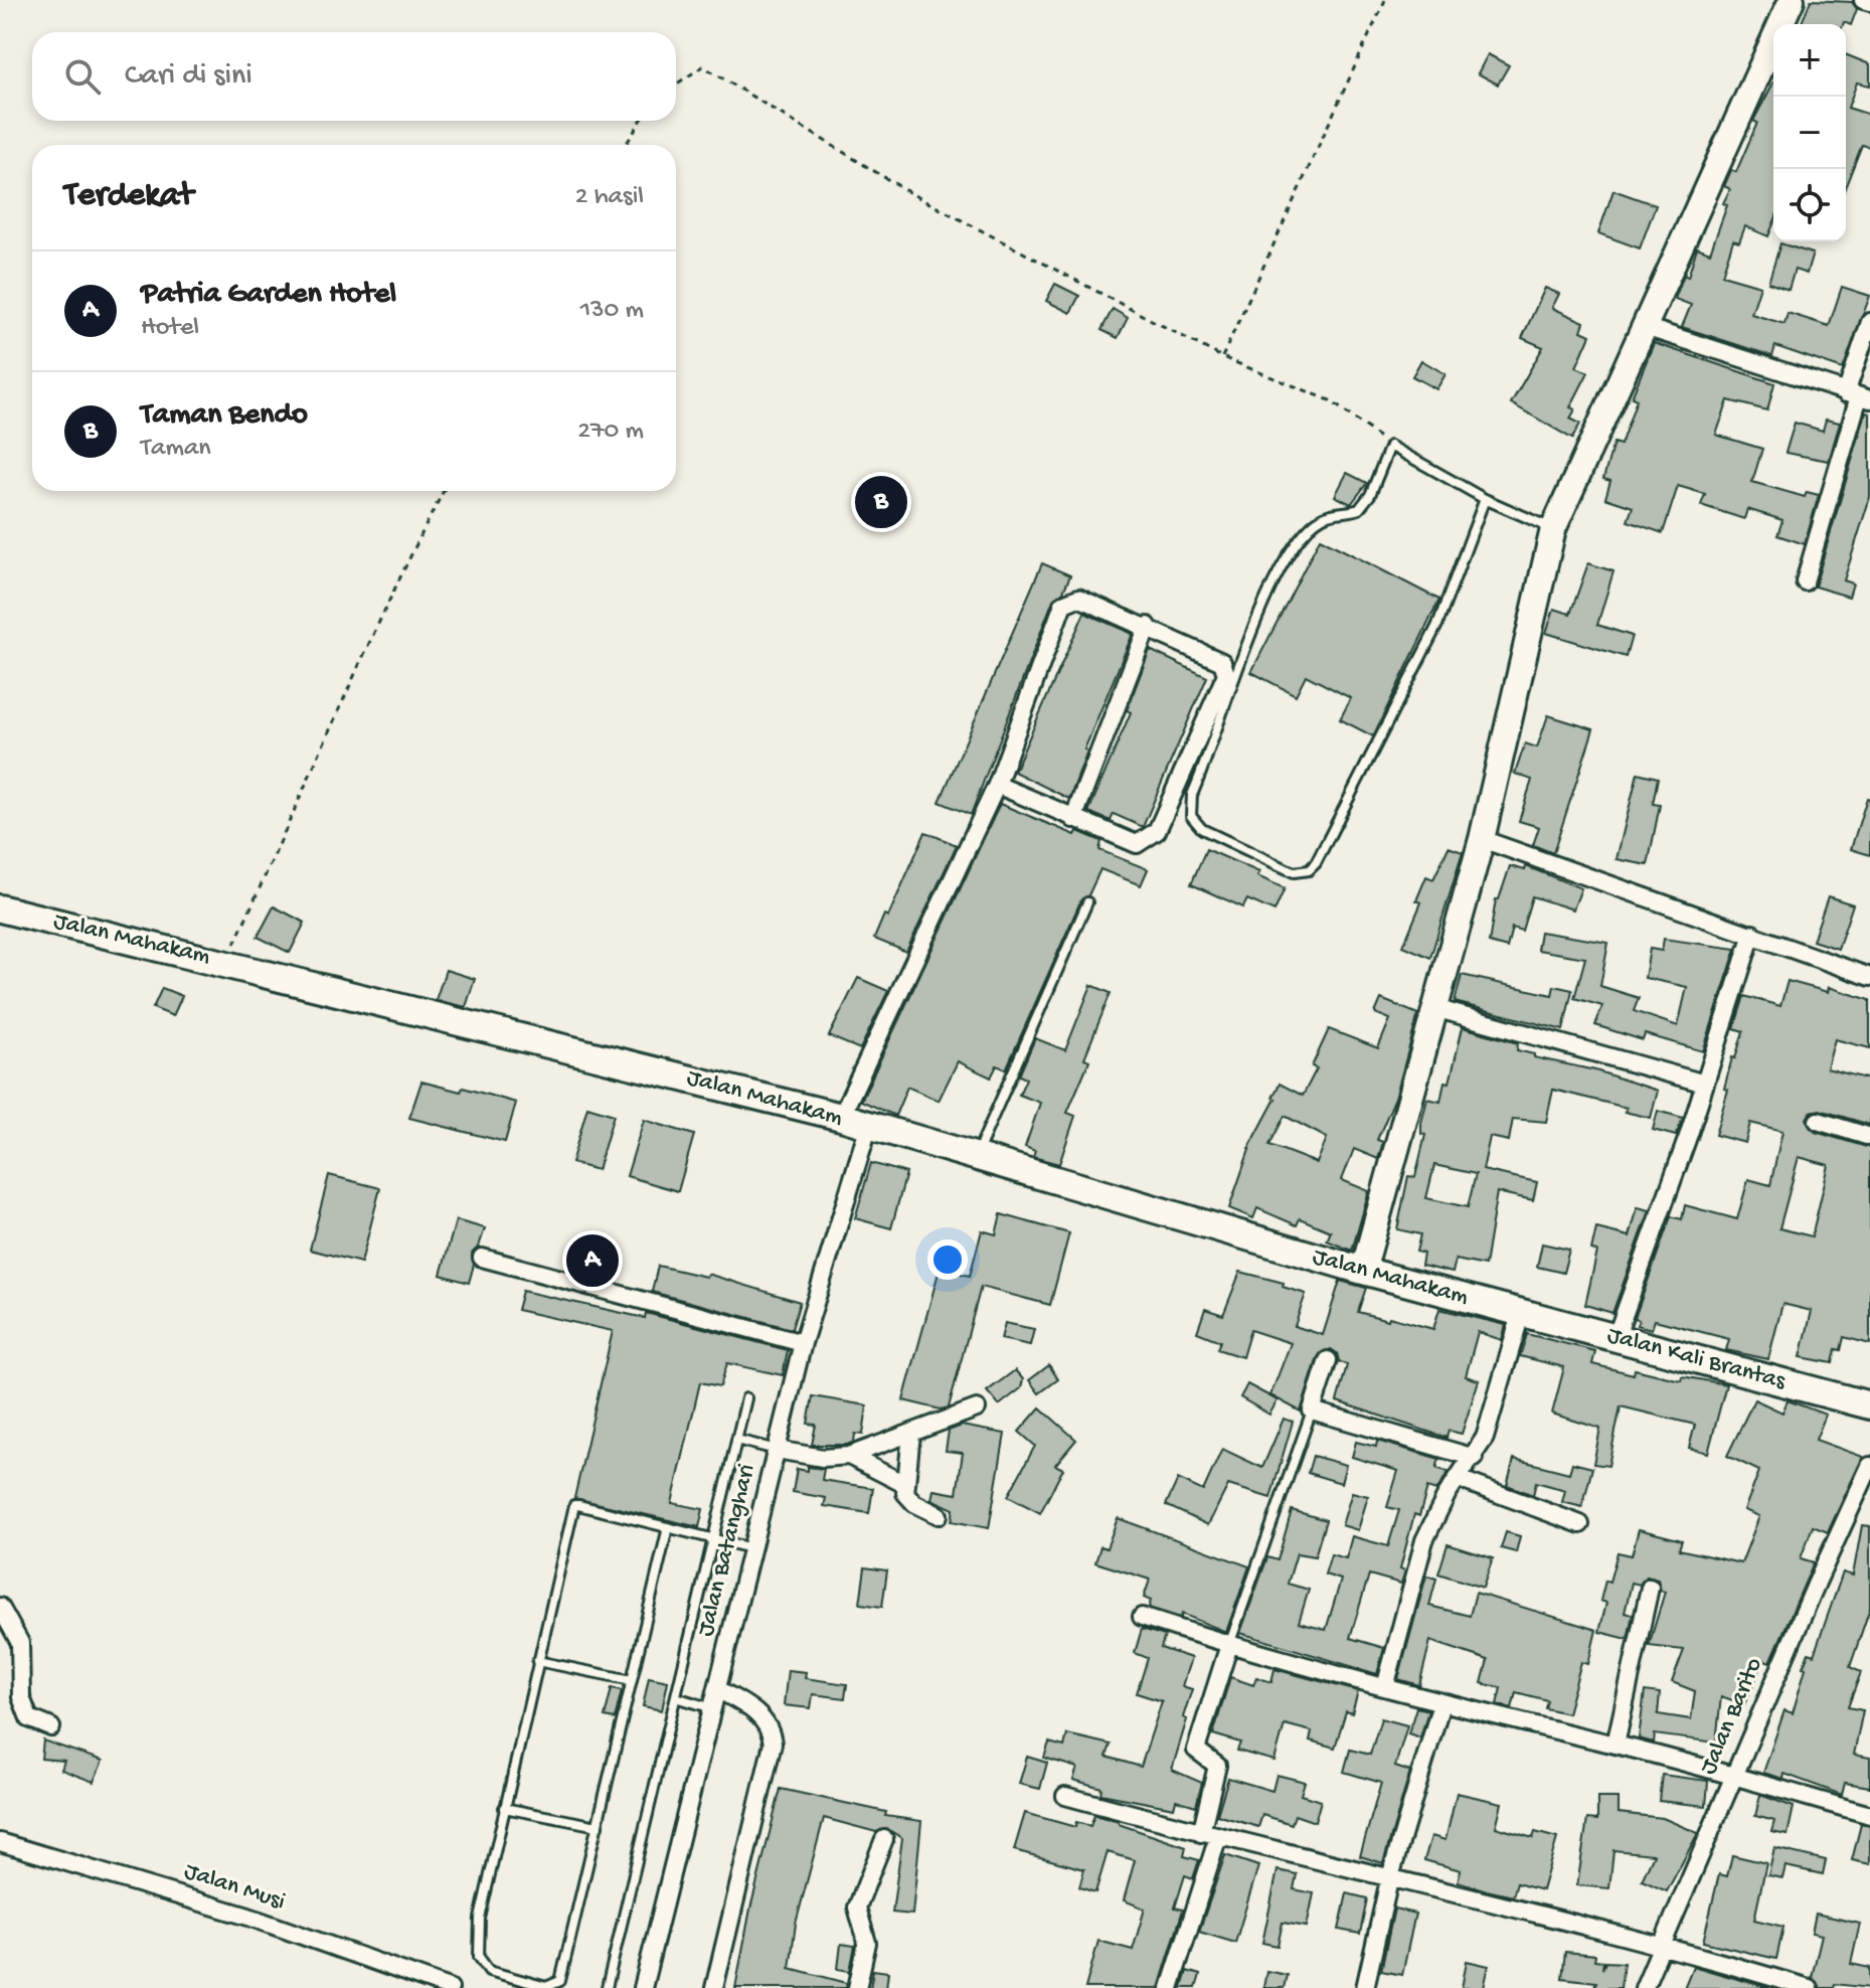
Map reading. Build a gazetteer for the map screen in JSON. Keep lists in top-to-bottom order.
{
  "streets": {
    "main road": ["Jalan Mahakam", "Jalan Kali Brantas"],
    "street": ["Jalan Batanghari", "Jalan Barito", "Jalan Musi"]
  },
  "crossings": [
    ["Jalan Mahakam", "Jalan Kali Brantas"],
    ["Jalan Mahakam", "Jalan Batanghari"]
  ],
  "page": {
    "map_buttons": ["+", "−"],
    "search": "Cari di sini",
    "heading": ["Terdekat", "2 hasil"],
    "list": [
      {
        "mark": "A",
        "name": "Patria Garden Hotel",
        "note": "Hotel",
        "value": "130 m"
      },
      {
        "mark": "B",
        "name": "Taman Bendo",
        "note": "Taman",
        "value": "270 m"
      }
    ],
    "pins": ["B", "A"]
  }
}
